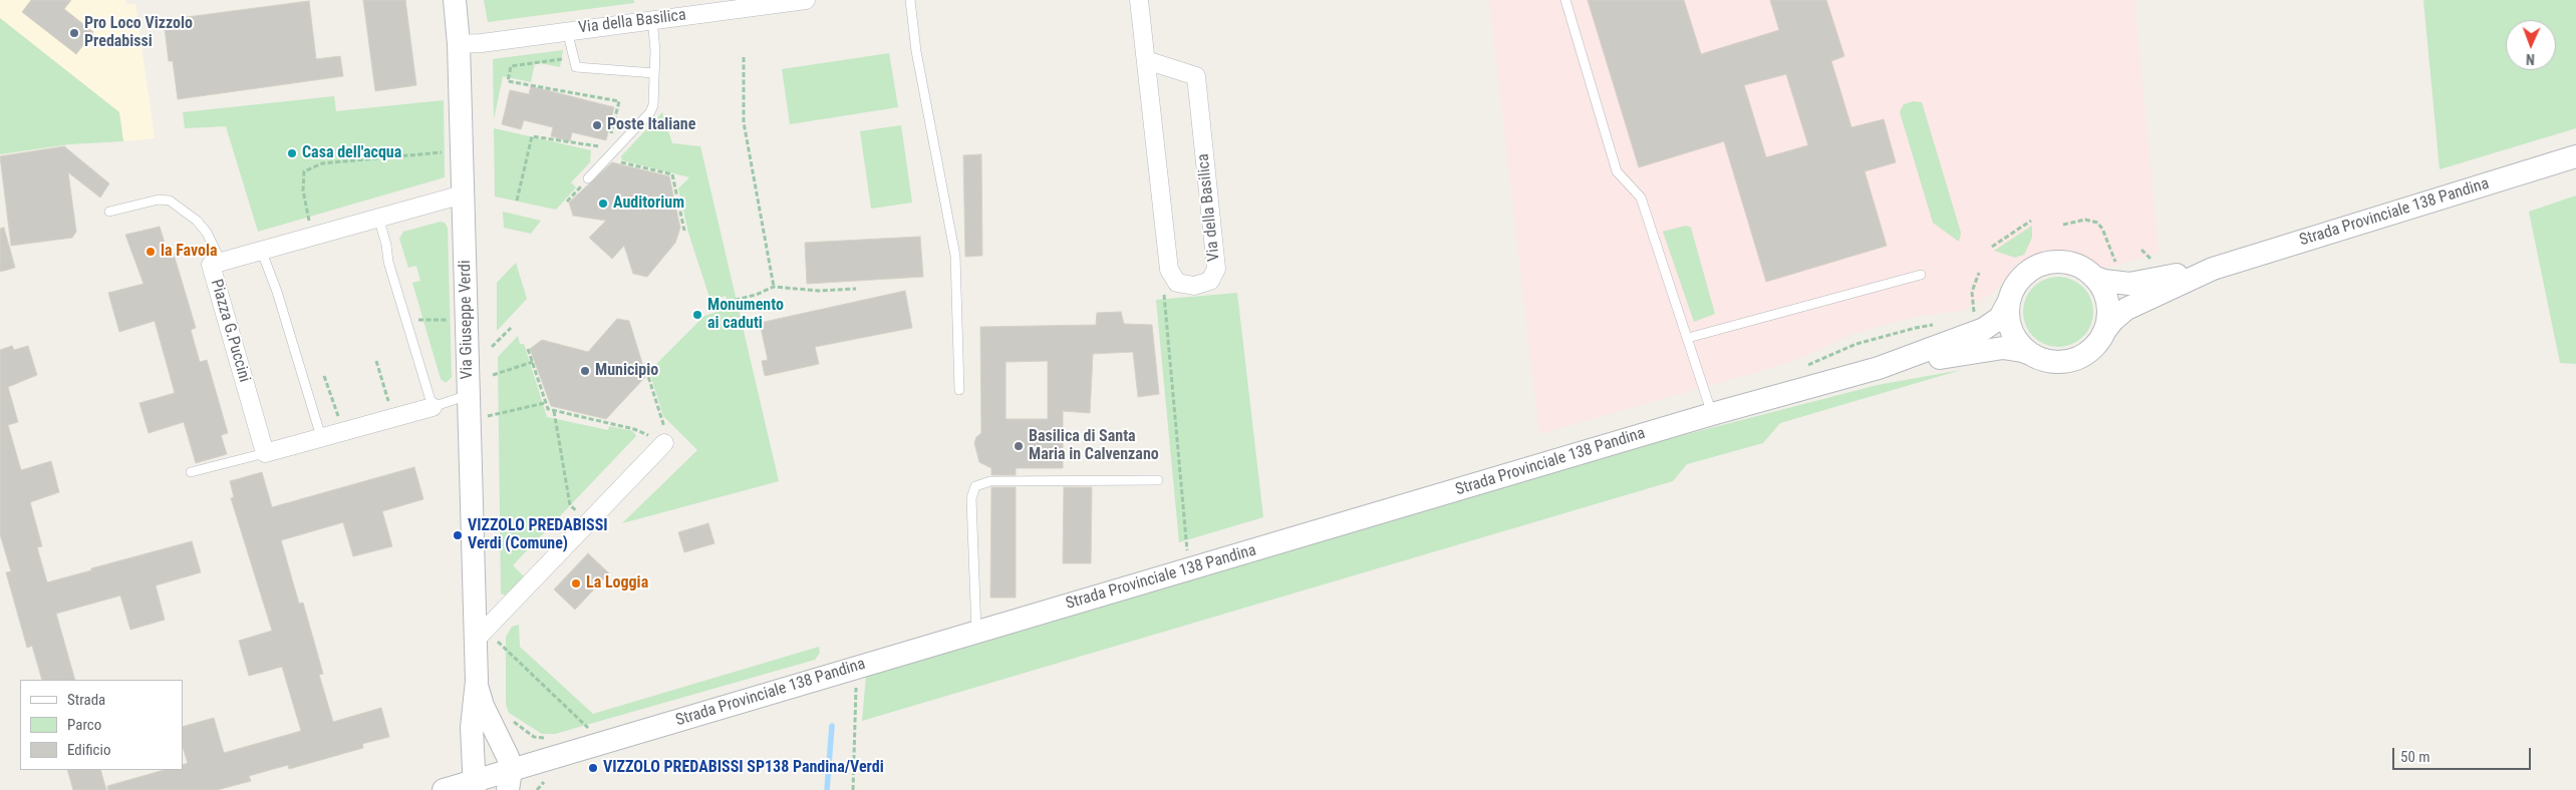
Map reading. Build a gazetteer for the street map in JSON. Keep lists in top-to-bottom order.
{
  "streets": {
    "street": [
      "Via della Basilica",
      "Strada Provinciale 138 Pandina",
      "Via Giuseppe Verdi",
      "Piazza G.Puccini"
    ]
  },
  "crossings": [
    ["Via della Basilica", "Via Giuseppe Verdi"],
    ["Via Giuseppe Verdi", "Piazza G.Puccini"]
  ],
  "places": [
    "Pro Loco Vizzolo Predabissi",
    "Poste Italiane",
    "Casa dell'acqua",
    "Auditorium",
    "la Favola",
    "Monumento ai caduti",
    "Municipio",
    "Basilica di Santa Maria in Calvenzano",
    "VIZZOLO PREDABISSI Verdi (Comune)",
    "La Loggia",
    "VIZZOLO PREDABISSI SP138 Pandina/Verdi"
  ],
  "legend": ["Strada", "Parco", "Edificio"],
  "scale_bar": "50 m",
  "north": "bottom"
}
